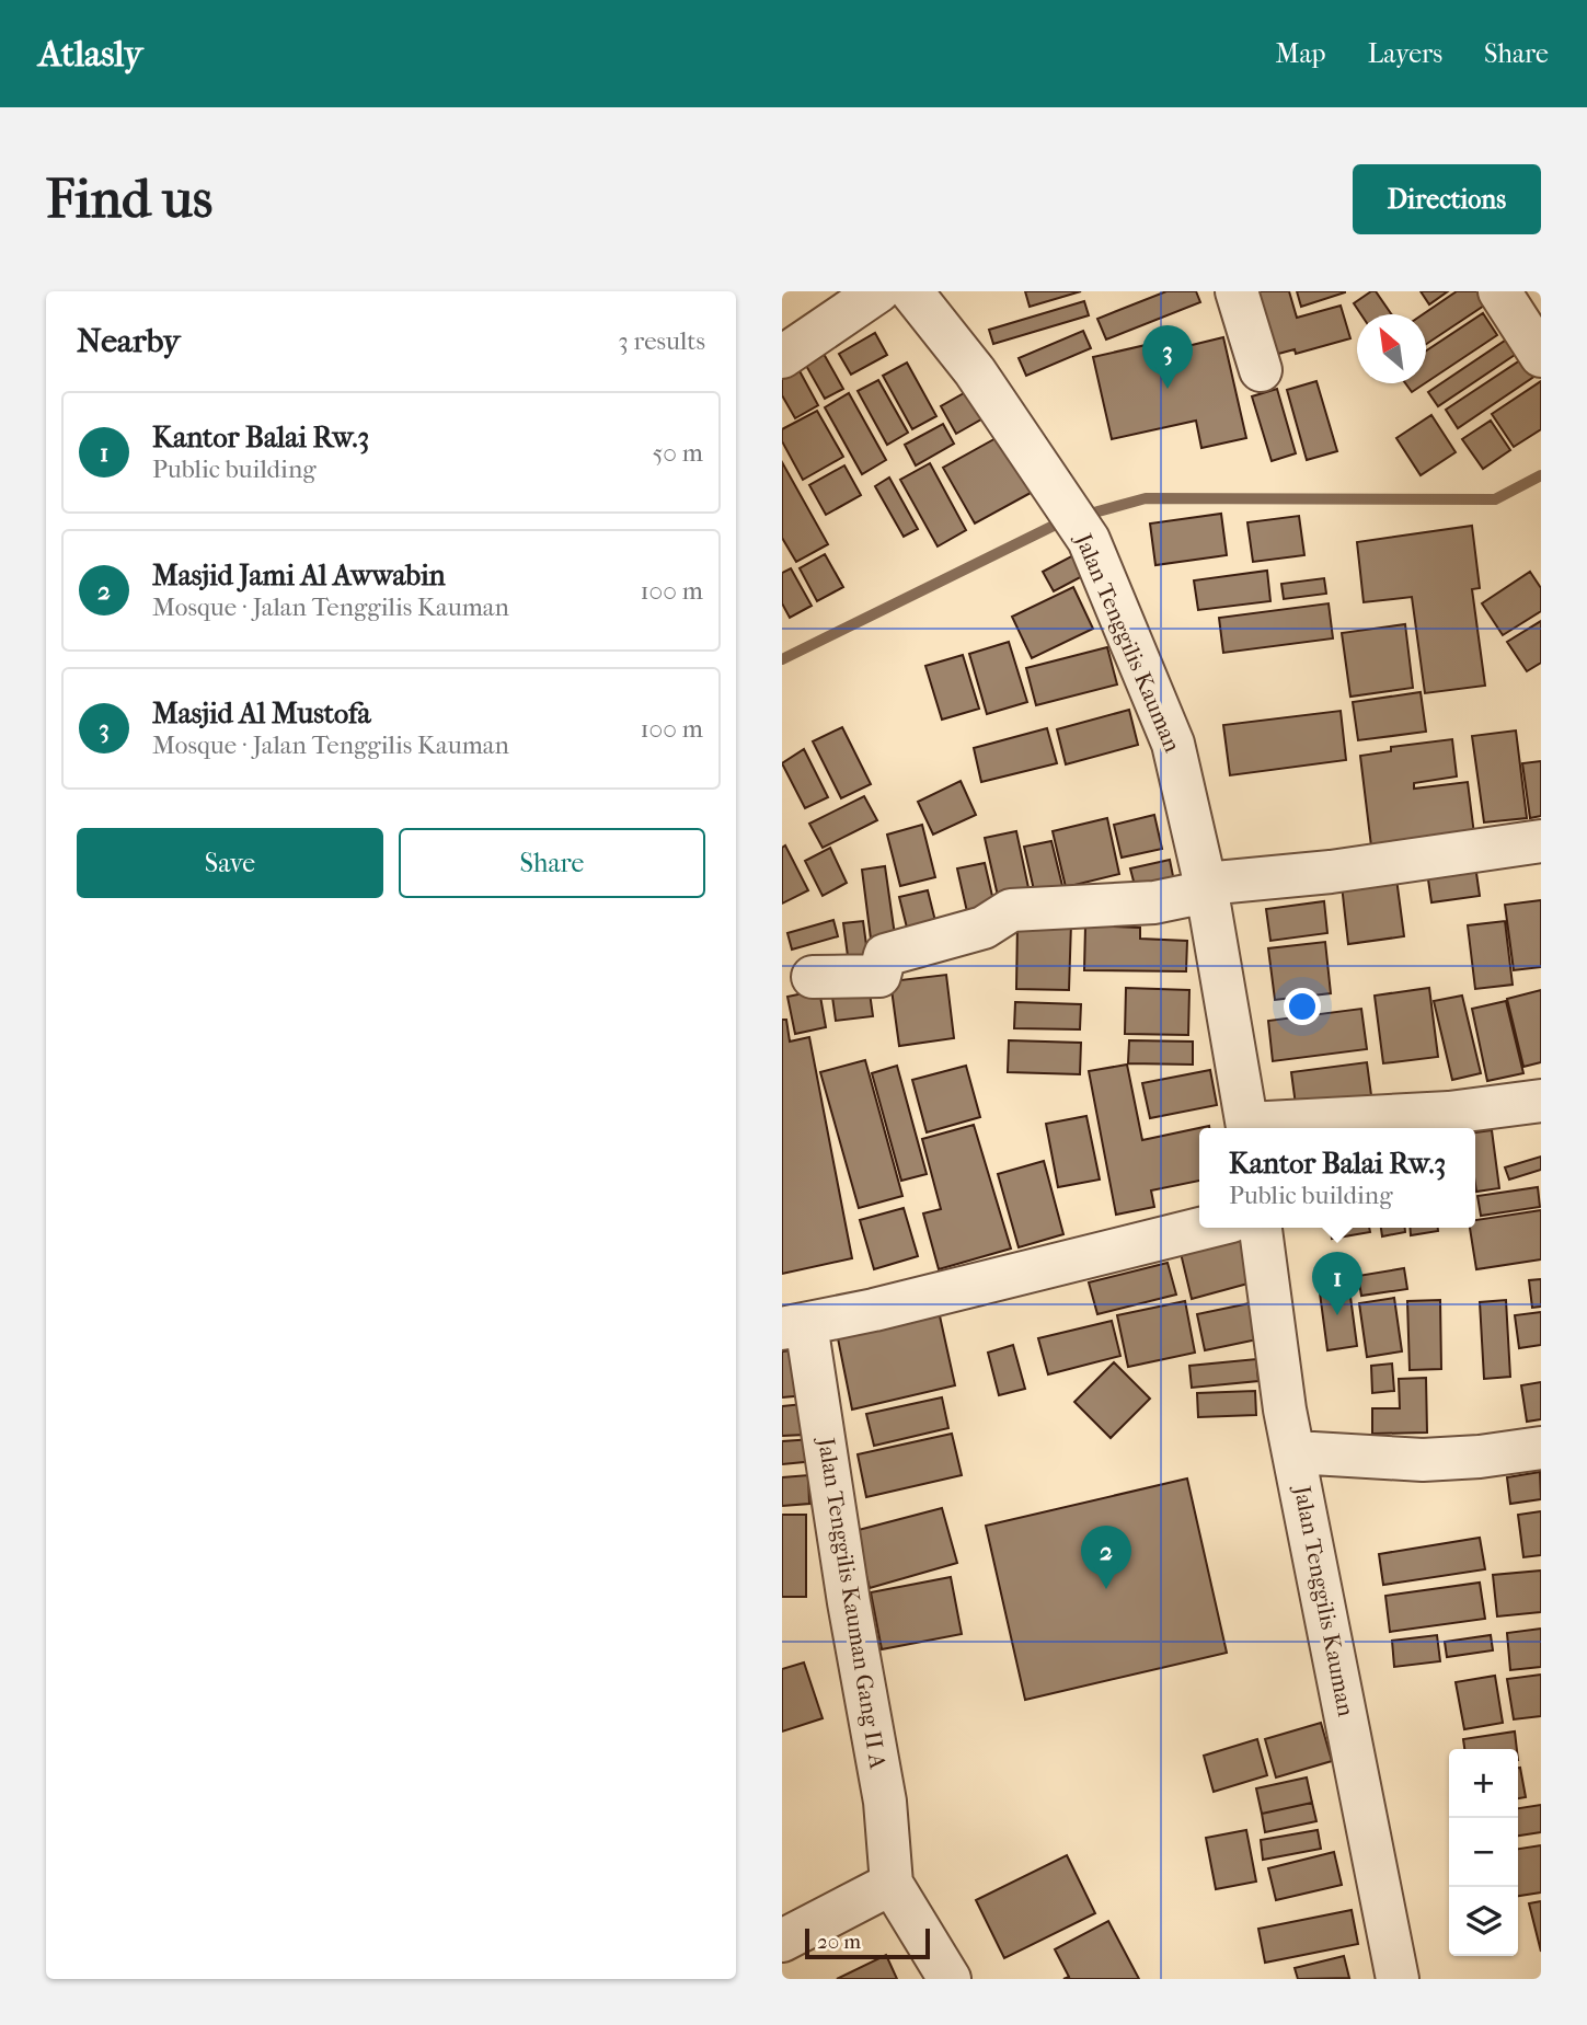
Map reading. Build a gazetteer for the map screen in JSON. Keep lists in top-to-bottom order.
{
  "streets": {
    "street": ["Jalan Tenggilis Kauman", "Jalan Tenggilis Kauman Gang II A"]
  },
  "scale_bar": "20 m",
  "north": "top left",
  "page": {
    "header": "Atlasly",
    "nav": ["Map", "Layers", "Share"],
    "buttons": [
      "Directions",
      ["Save", "Share"]
    ],
    "title": "Find us",
    "heading": ["Nearby", "3 results"],
    "pins": ["3", "1", "2"],
    "list": [
      {
        "mark": "1",
        "name": "Kantor Balai Rw.3",
        "note": "Public building",
        "value": "50 m"
      },
      {
        "mark": "2",
        "name": "Masjid Jami Al Awwabin",
        "note": "Mosque · Jalan Tenggilis Kauman",
        "value": "100 m"
      },
      {
        "mark": "3",
        "name": "Masjid Al Mustofa",
        "note": "Mosque · Jalan Tenggilis Kauman",
        "value": "100 m"
      }
    ],
    "popup": ["Kantor Balai Rw.3", "Public building"],
    "map_buttons": ["+", "−"],
    "scale": "20 m"
  }
}
